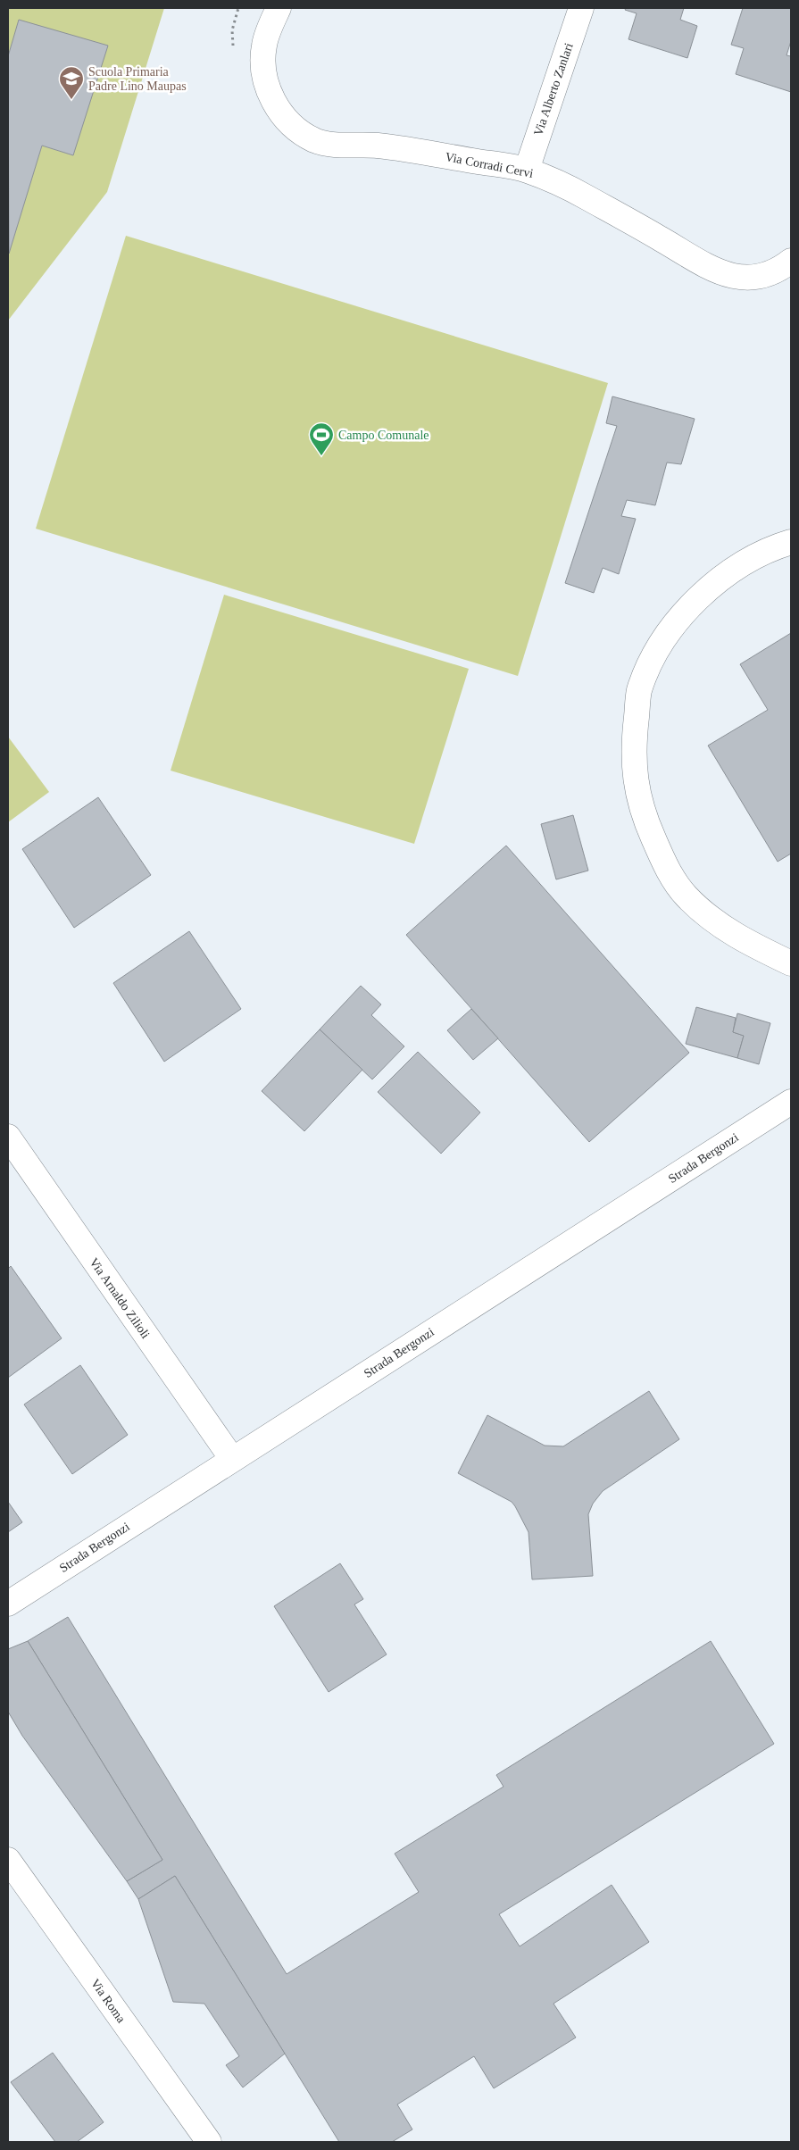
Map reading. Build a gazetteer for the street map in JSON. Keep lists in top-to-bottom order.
{
  "streets": {
    "street": [
      "Via Alberto Zanlari",
      "Via Corradi Cervi",
      "Strada Bergonzi",
      "Via Arnaldo Zilioli",
      "Via Roma"
    ]
  },
  "crossings": [
    ["Via Alberto Zanlari", "Via Corradi Cervi"],
    ["Strada Bergonzi", "Via Arnaldo Zilioli"]
  ],
  "places": {
    "school or university": ["Scuola Primaria Padre Lino Maupas"],
    "sports": ["Campo Comunale"]
  }
}
